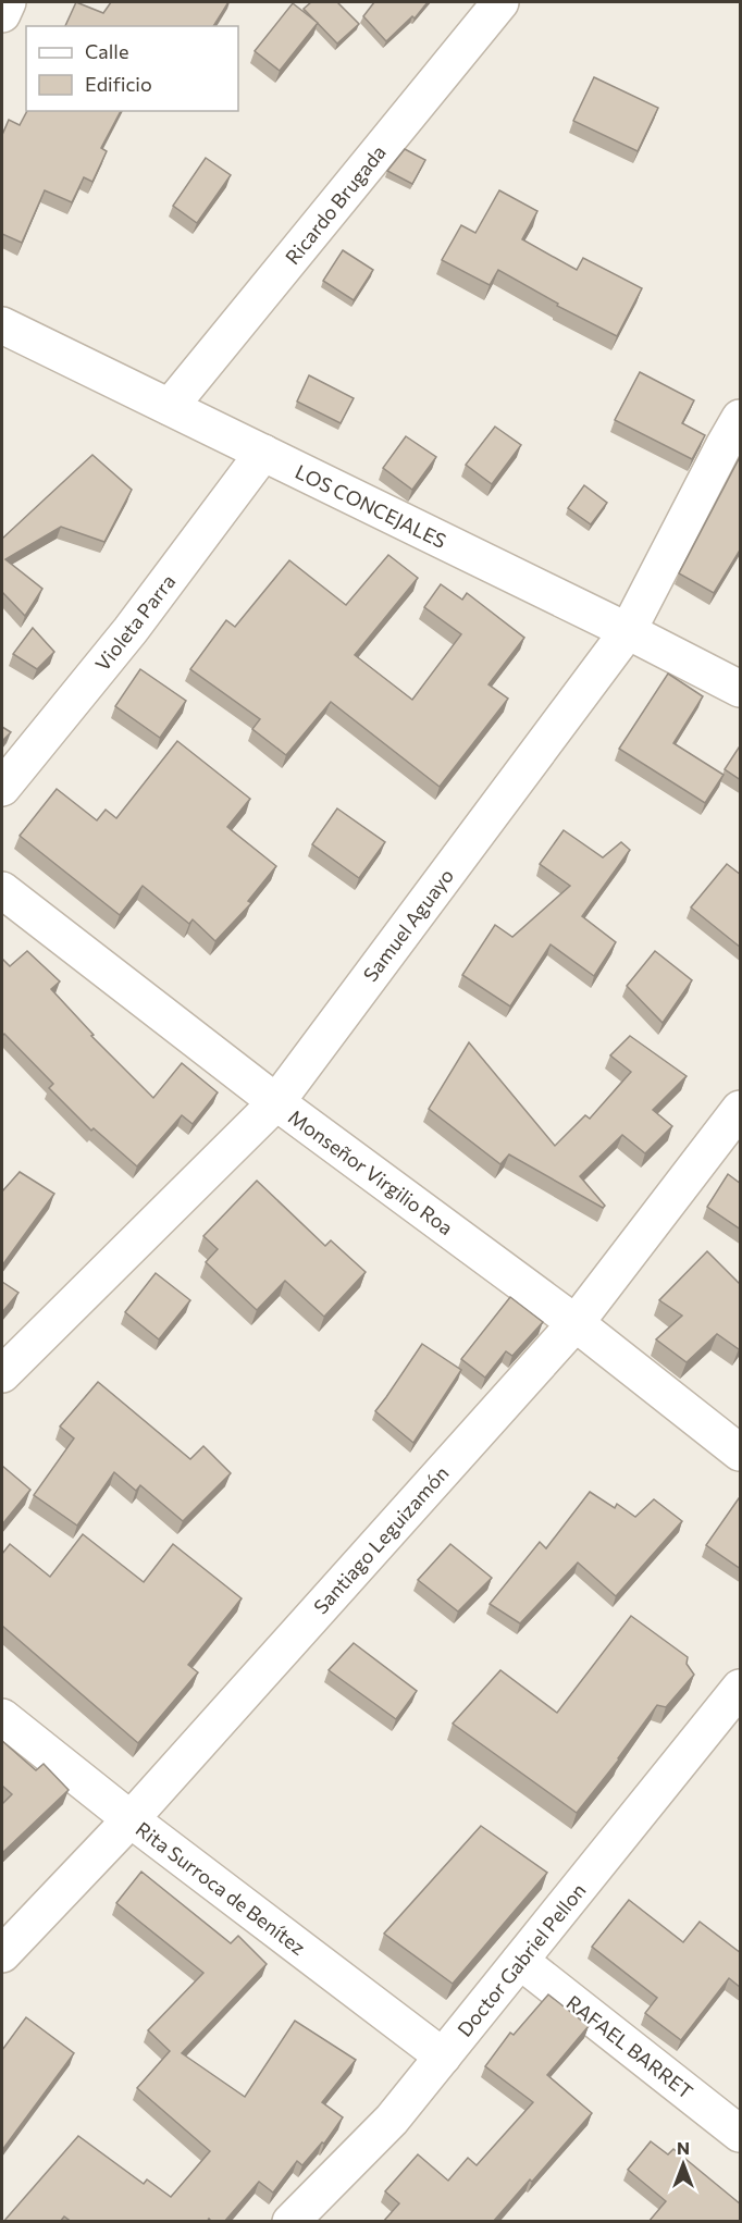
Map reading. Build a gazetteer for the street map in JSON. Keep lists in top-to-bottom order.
{
  "streets": {
    "street": [
      "Ricardo Brugada",
      "LOS CONCEJALES",
      "Violeta Parra",
      "Samuel Aguayo",
      "Monseñor Virgilio Roa",
      "Santiago Leguizamón",
      "Rita Surroca de Benítez",
      "Doctor Gabriel Pellon",
      "RAFAEL BARRET"
    ]
  },
  "crossings": [
    ["Ricardo Brugada", "LOS CONCEJALES"],
    ["LOS CONCEJALES", "Violeta Parra"],
    ["LOS CONCEJALES", "Samuel Aguayo"],
    ["Samuel Aguayo", "Monseñor Virgilio Roa"],
    ["Monseñor Virgilio Roa", "Santiago Leguizamón"],
    ["Santiago Leguizamón", "Rita Surroca de Benítez"],
    ["Rita Surroca de Benítez", "Doctor Gabriel Pellon"],
    ["Doctor Gabriel Pellon", "RAFAEL BARRET"]
  ],
  "legend": ["Calle", "Edificio"],
  "north": "top"
}
